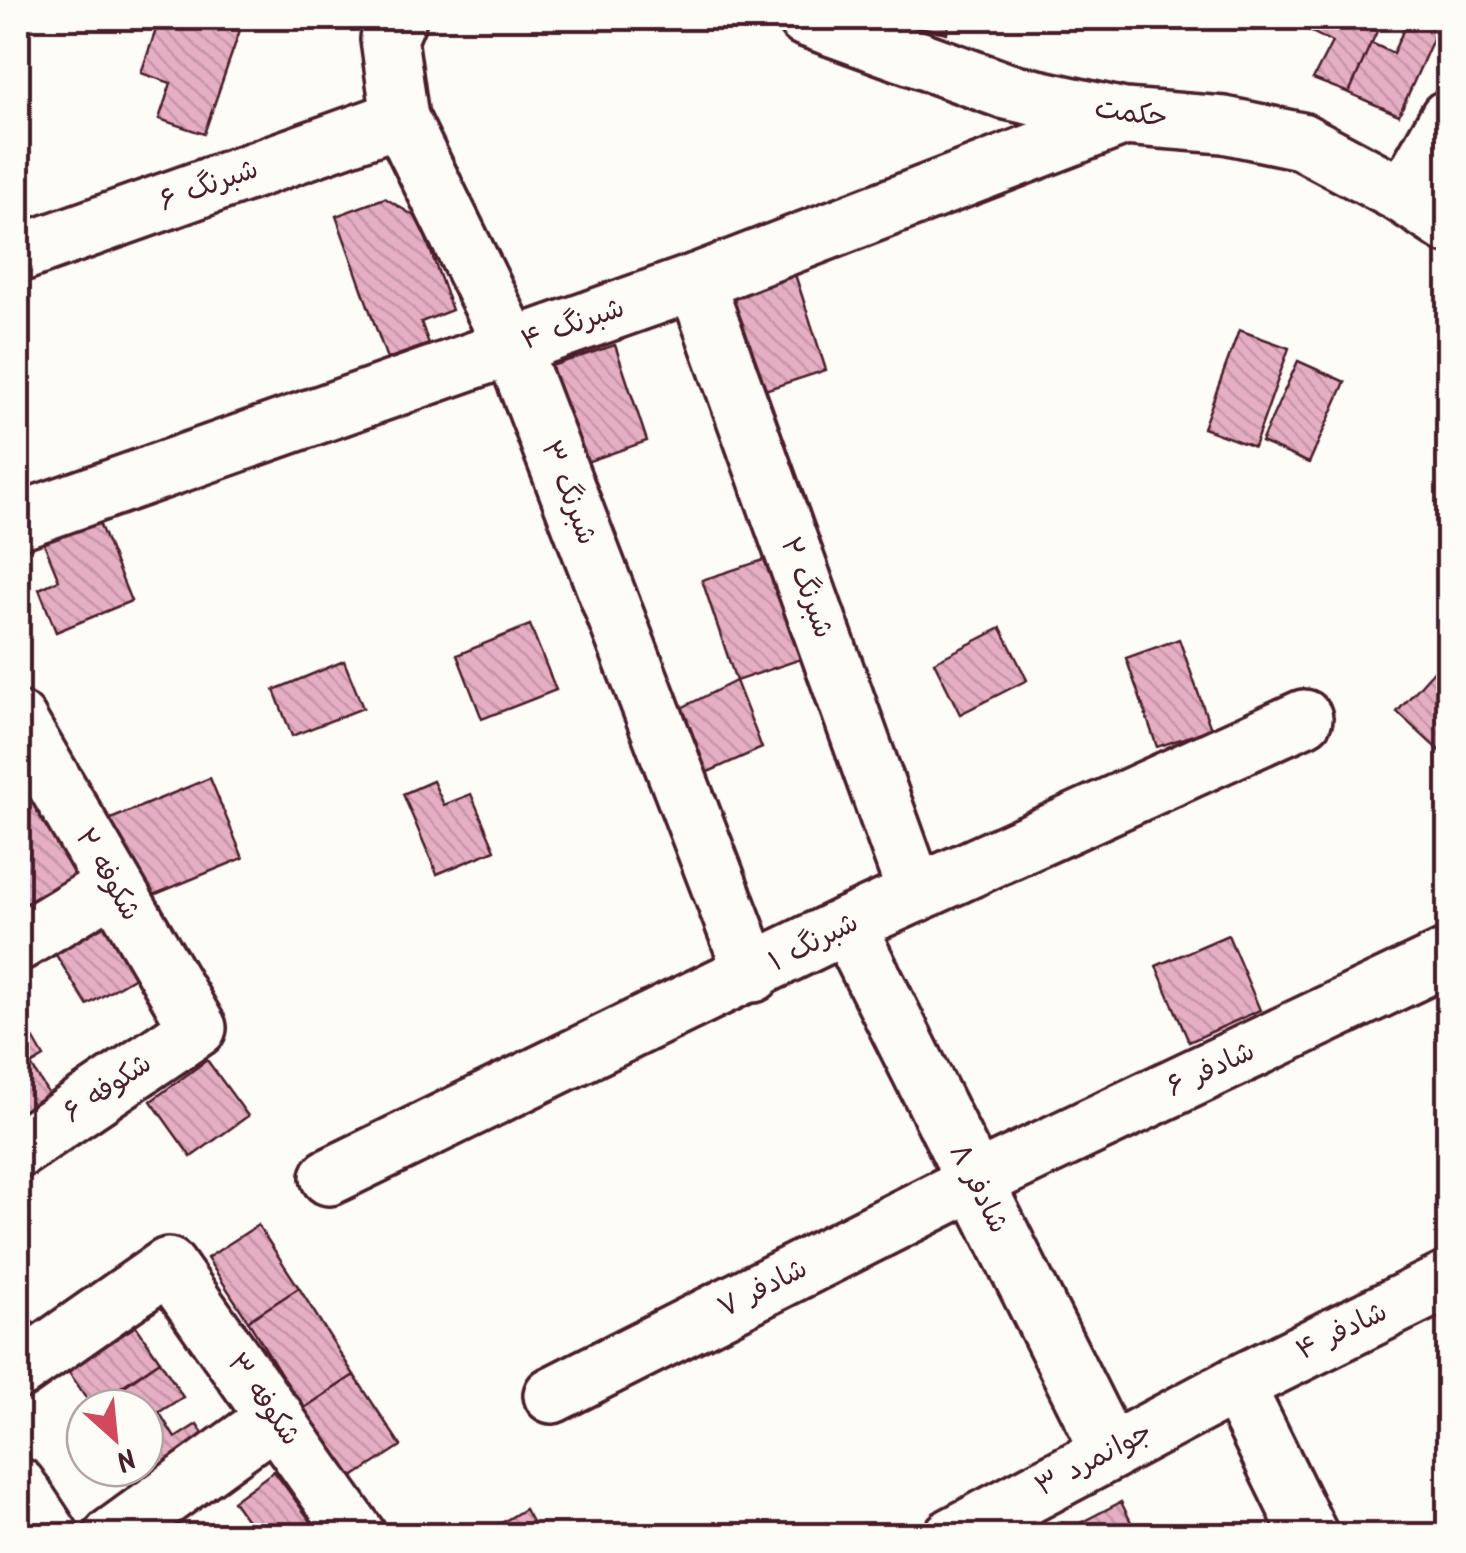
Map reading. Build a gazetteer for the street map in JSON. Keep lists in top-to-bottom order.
{
  "streets": {
    "street": [
      "حکمت",
      "شبرنگ ۶",
      "شبرنگ ۴",
      "شبرنگ ۳",
      "شبرنگ ۲",
      "شکوفه ۲",
      "شبرنگ ۱",
      "شادفر ۶",
      "شکوفه ۶",
      "شادفر ۸",
      "شادفر ۷",
      "شادفر ۴",
      "شکوفه ۳",
      "جوانمرد ۳"
    ]
  },
  "crossings": [
    ["حکمت", "شبرنگ ۴"],
    ["شبرنگ ۶", "شبرنگ ۳"],
    ["شبرنگ ۴", "شبرنگ ۳"],
    ["شبرنگ ۴", "شبرنگ ۲"],
    ["شبرنگ ۳", "شبرنگ ۱"],
    ["شبرنگ ۲", "شبرنگ ۱"],
    ["شکوفه ۲", "شکوفه ۶"],
    ["شبرنگ ۱", "شادفر ۸"],
    ["شادفر ۶", "شادفر ۸"],
    ["شادفر ۶", "شادفر ۷"],
    ["شادفر ۸", "شادفر ۷"],
    ["شادفر ۸", "جوانمرد ۳"],
    ["شادفر ۴", "جوانمرد ۳"]
  ],
  "north": "bottom right"
}
